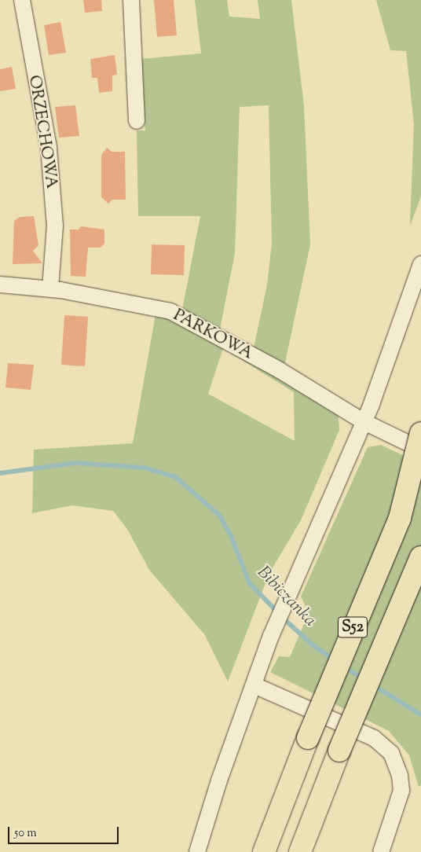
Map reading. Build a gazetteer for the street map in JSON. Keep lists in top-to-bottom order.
{
  "streets": {
    "highway": ["S52"],
    "street": ["ORZECHOWA", "PARKOWA"]
  },
  "crossings": [
    ["ORZECHOWA", "PARKOWA"]
  ],
  "water": ["Bibiczanka"],
  "scale_bar": "50 m"
}
